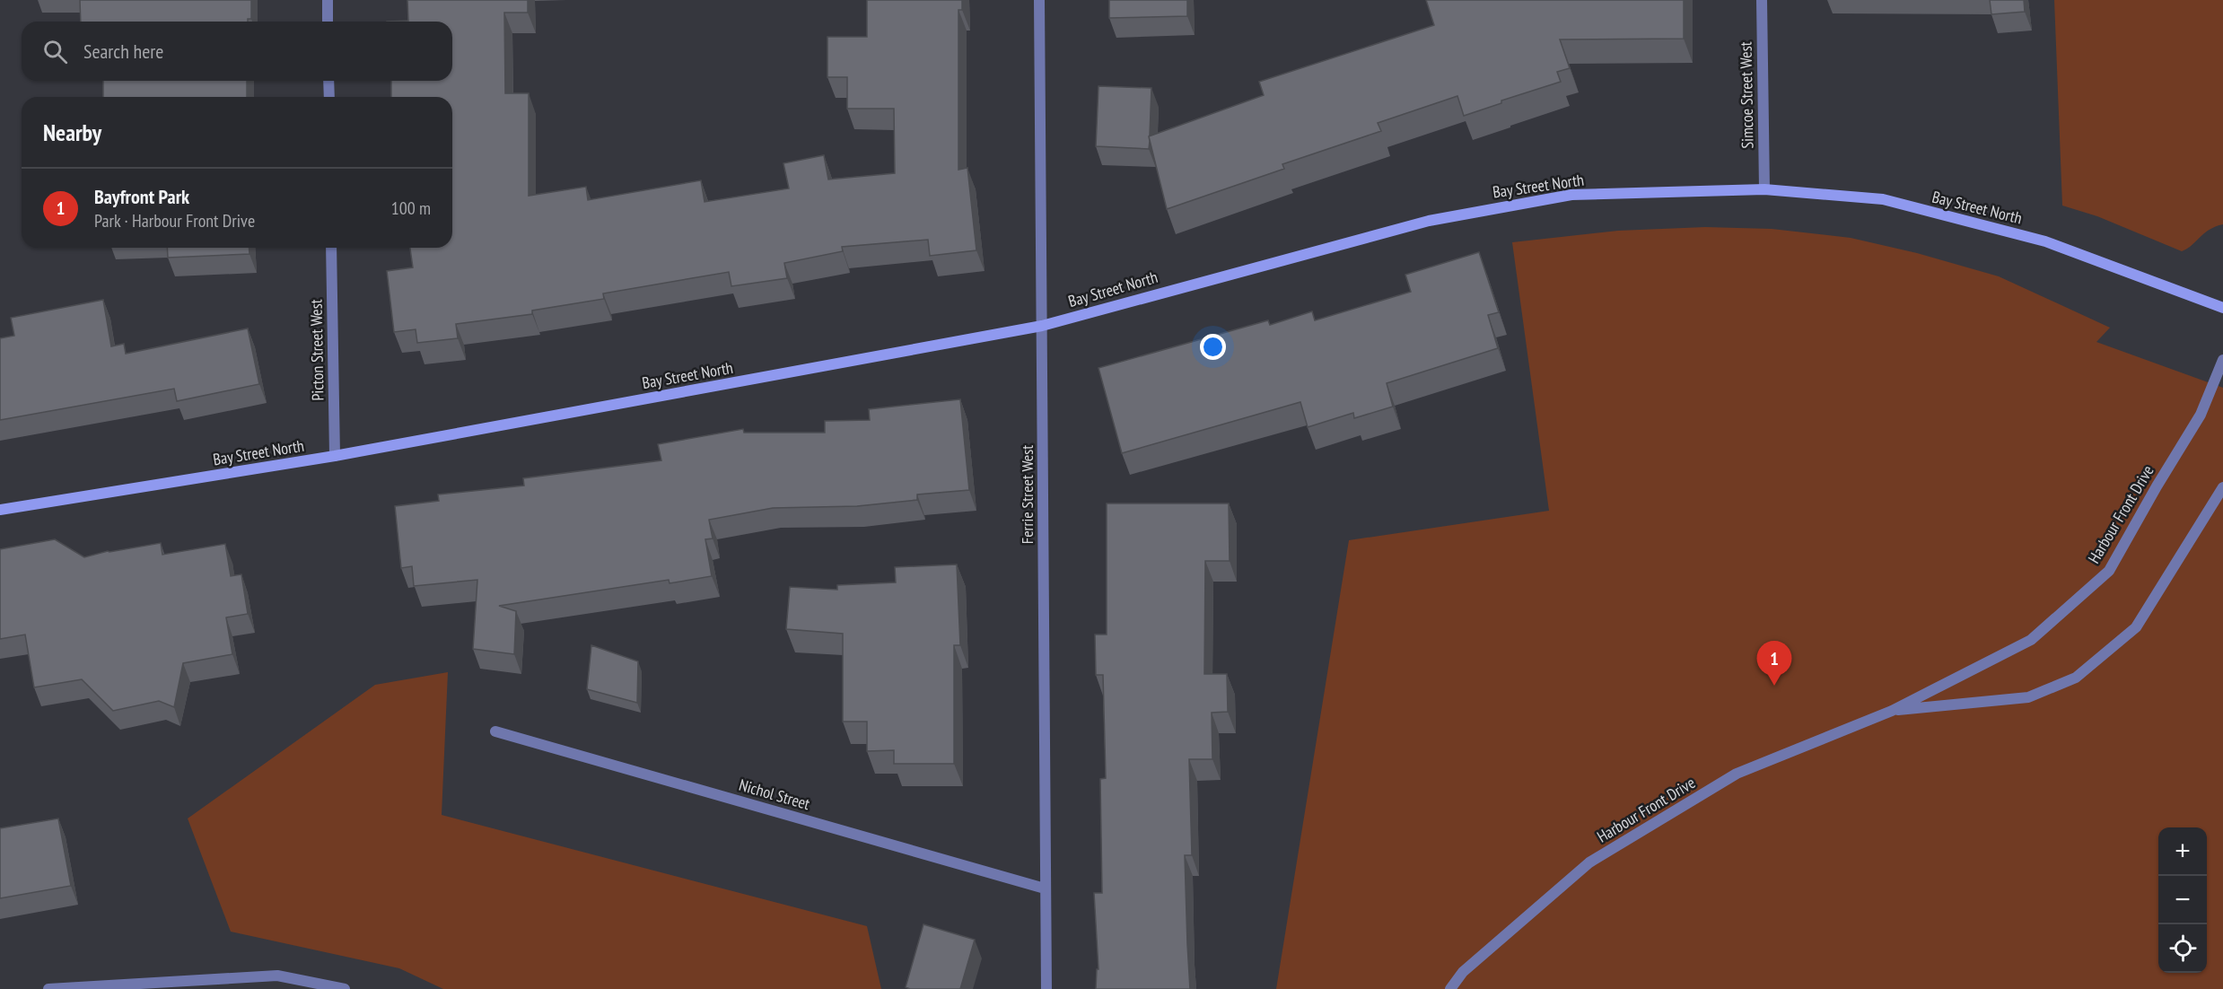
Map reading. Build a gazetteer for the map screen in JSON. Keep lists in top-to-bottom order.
{
  "streets": {
    "street": [
      "Simcoe Street West",
      "Bay Street North",
      "Picton Street West",
      "Ferrie Street West",
      "Harbour Front Drive",
      "Nichol Street"
    ]
  },
  "crossings": [
    ["Simcoe Street West", "Bay Street North"],
    ["Bay Street North", "Picton Street West"],
    ["Bay Street North", "Ferrie Street West"],
    ["Ferrie Street West", "Nichol Street"]
  ],
  "page": {
    "search": "Search here",
    "heading": "Nearby",
    "list": [
      {
        "mark": "1",
        "name": "Bayfront Park",
        "note": "Park · Harbour Front Drive",
        "value": "100 m"
      }
    ],
    "pins": "1",
    "map_buttons": ["+", "−"]
  }
}
